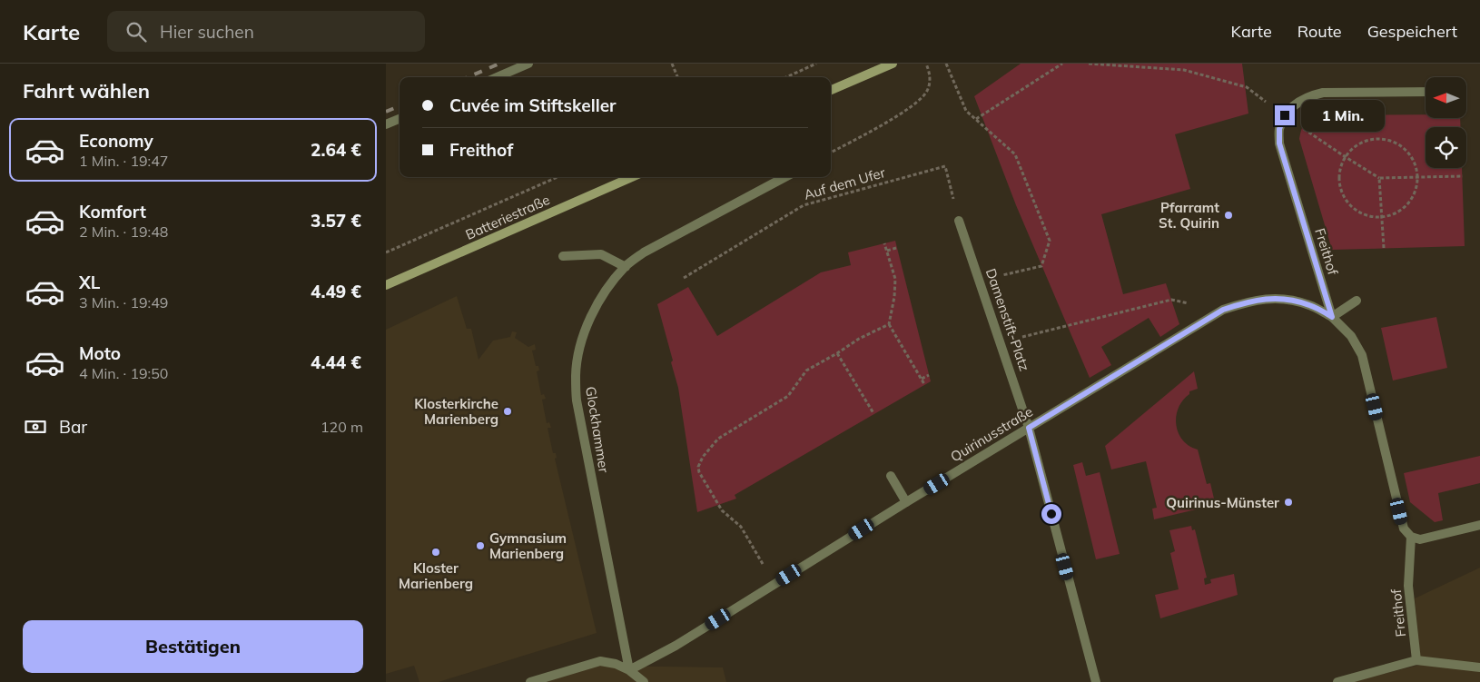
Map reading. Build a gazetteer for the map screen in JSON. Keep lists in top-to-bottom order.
{
  "streets": {
    "main road": ["Batteriestraße"],
    "street": [
      "Freithof",
      "Damenstift-Platz",
      "Glockhammer",
      "Quirinusstraße"
    ],
    "path": ["Auf dem Ufer"]
  },
  "crossings": [
    ["Auf dem Ufer", "Damenstift-Platz"],
    ["Freithof", "Quirinusstraße"],
    ["Damenstift-Platz", "Quirinusstraße"],
    ["Glockhammer", "Quirinusstraße"]
  ],
  "places": [
    "Pfarramt St. Quirin",
    "Klosterkirche Marienberg",
    "Quirinus-Münster",
    "Gymnasium Marienberg",
    "Kloster Marienberg"
  ],
  "north": "left",
  "page": {
    "header": "Karte",
    "search": "Hier suchen",
    "nav": ["Karte", "Route", "Gespeichert"],
    "heading": "Fahrt wählen",
    "banner": ["Cuvée im Stiftskeller", "Freithof"],
    "bubble": "1 Min.",
    "list": [
      {
        "name": "Economy",
        "note": "1 Min. · 19:47",
        "value": "2.64 €"
      },
      {
        "name": "Komfort",
        "note": "2 Min. · 19:48",
        "value": "3.57 €"
      },
      {
        "name": "XL",
        "note": "3 Min. · 19:49",
        "value": "4.49 €"
      },
      {
        "name": "Moto",
        "note": "4 Min. · 19:50",
        "value": "4.44 €"
      }
    ],
    "pay": ["Bar", "120 m"],
    "buttons": "Bestätigen"
  }
}
